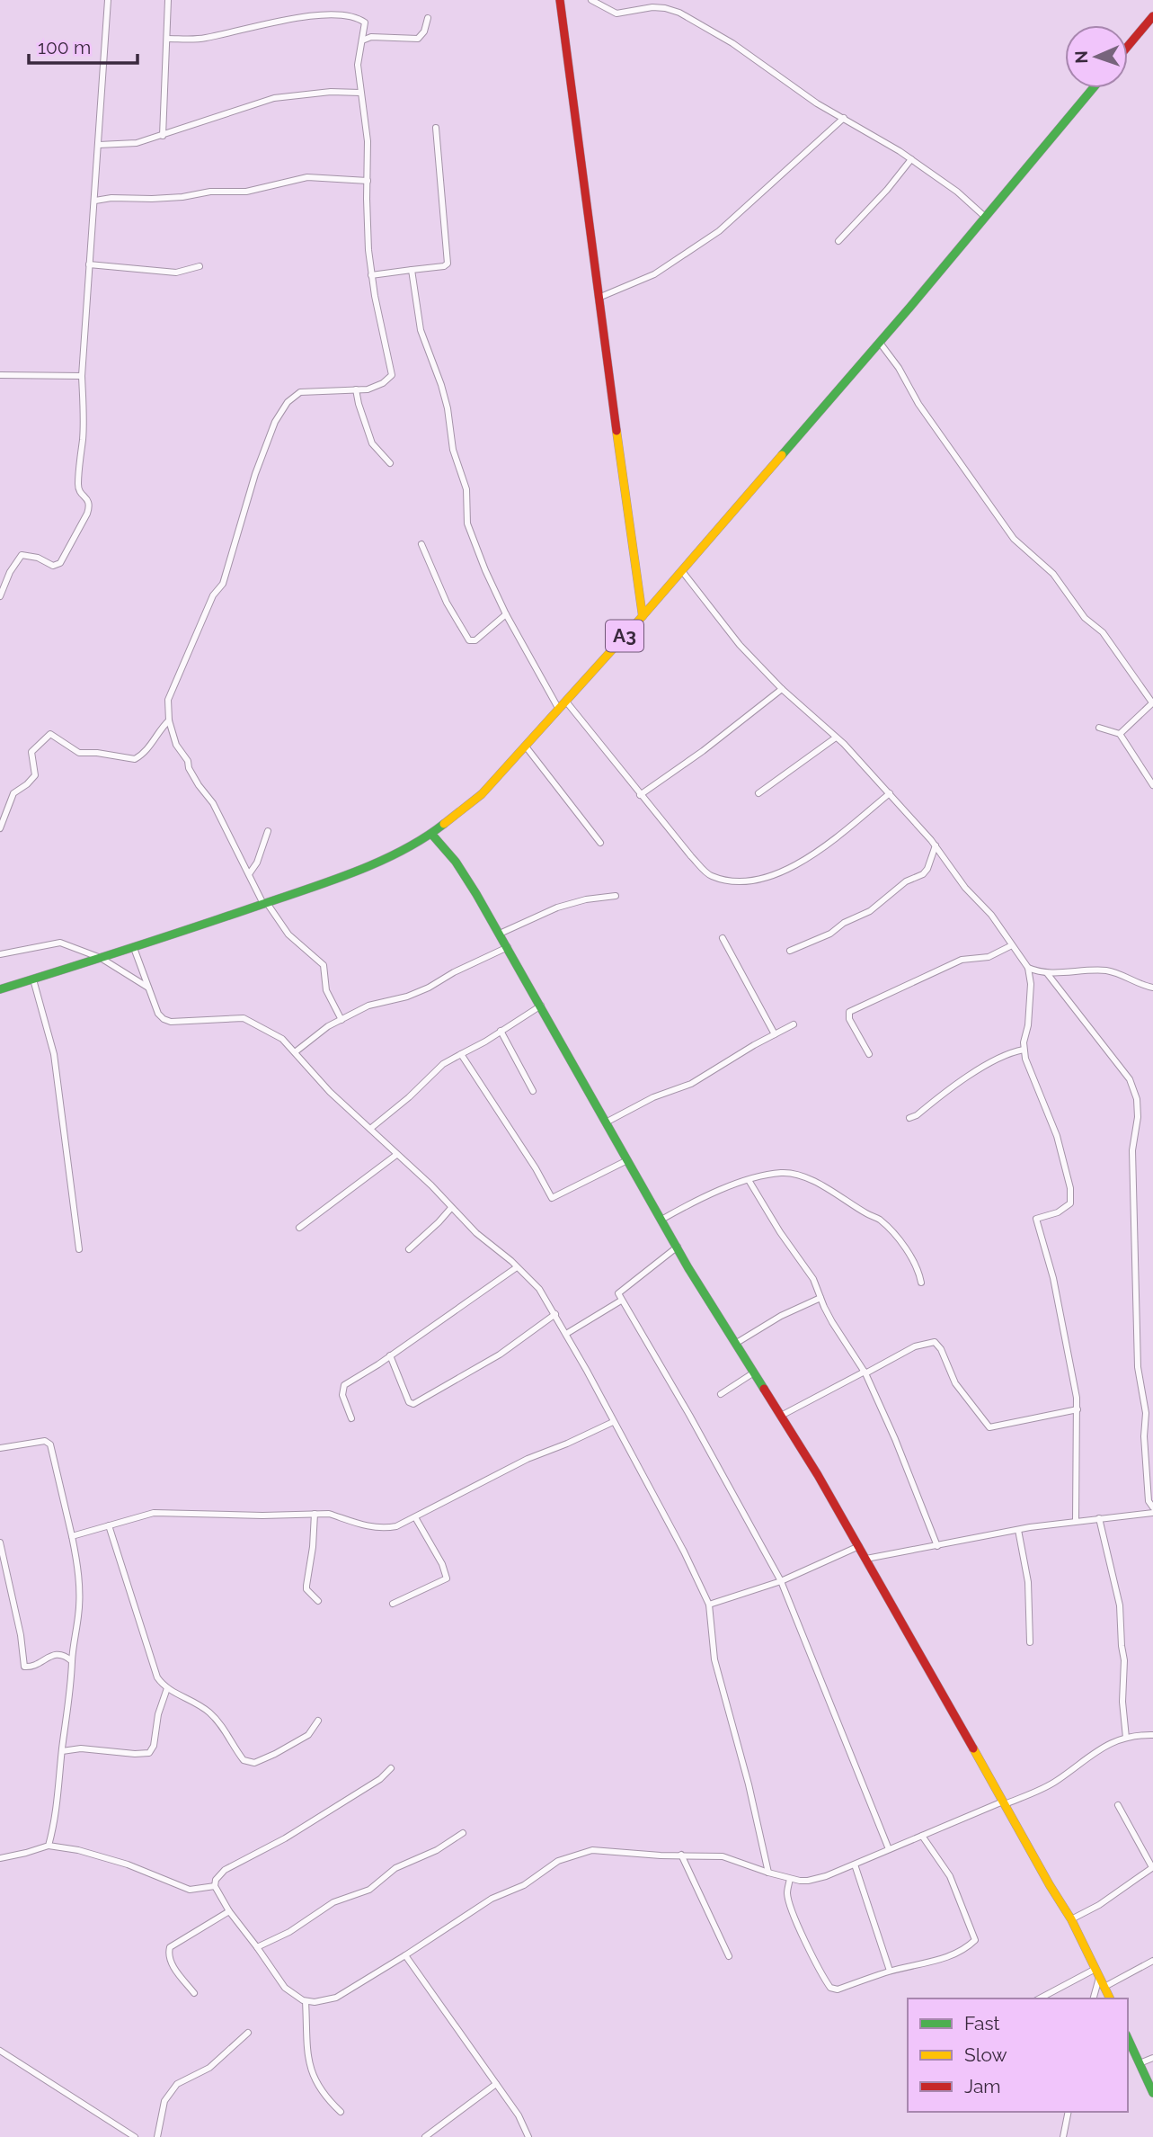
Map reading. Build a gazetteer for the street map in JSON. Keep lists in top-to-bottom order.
{
  "streets": {
    "main road": ["A3"]
  },
  "legend": ["Fast", "Slow", "Jam"],
  "scale_bar": "100 m",
  "north": "left"
}
